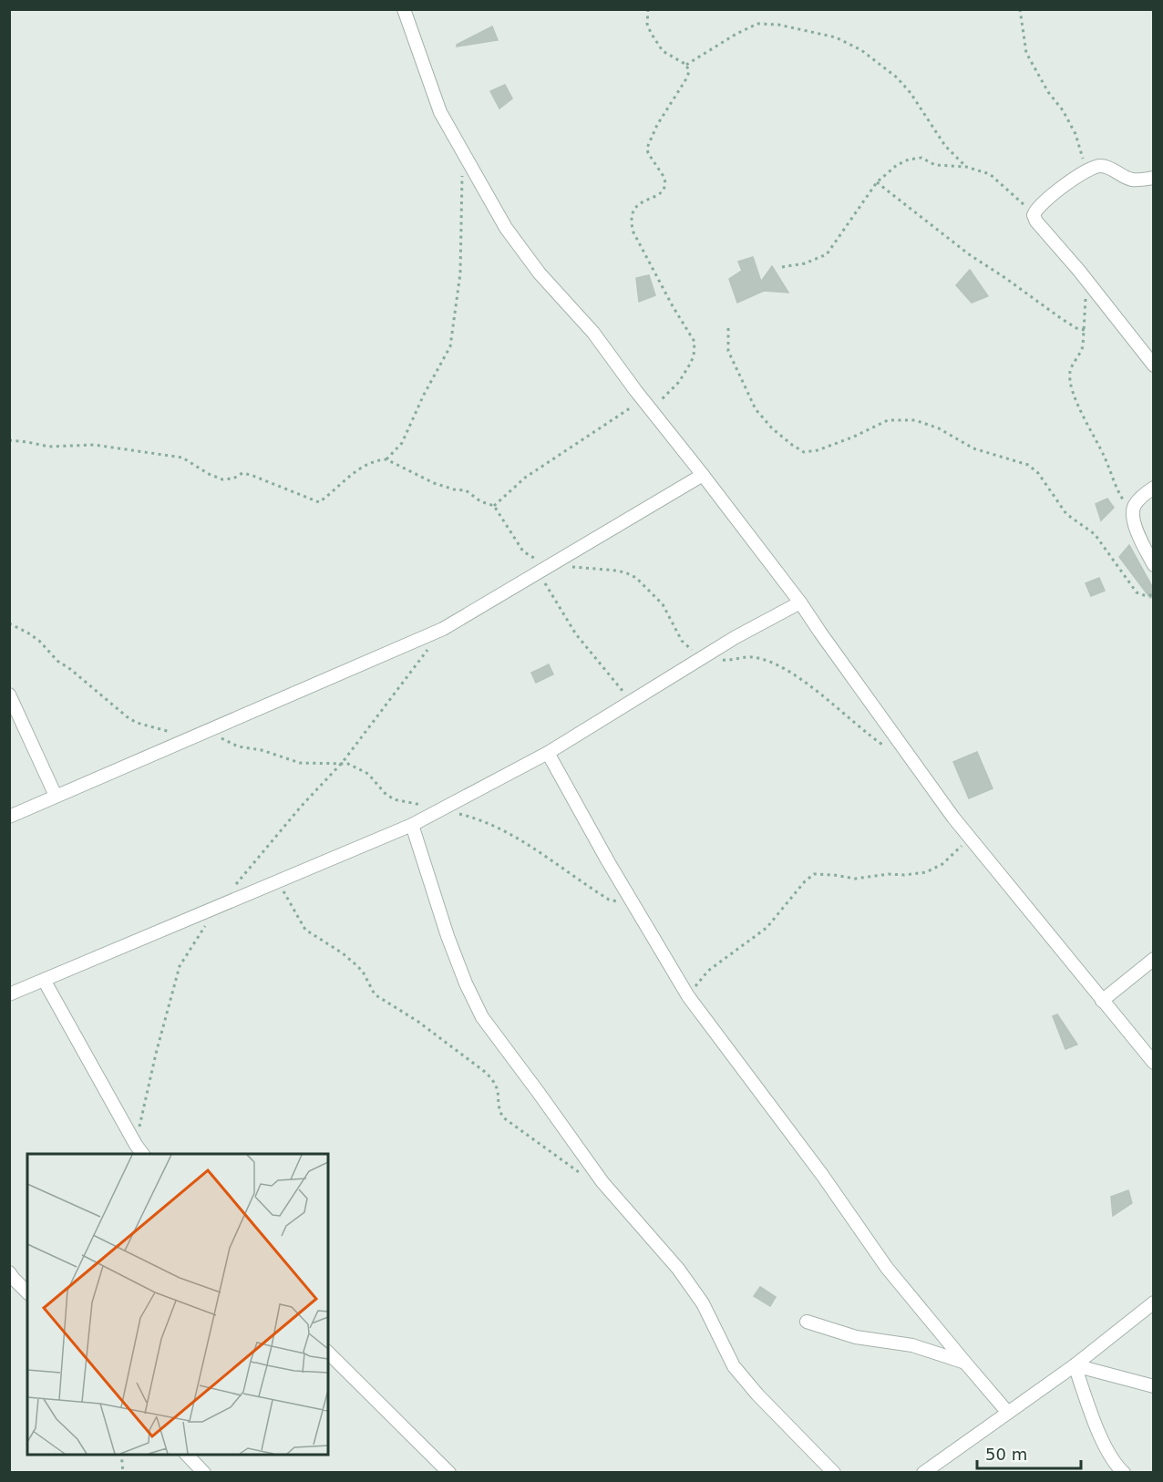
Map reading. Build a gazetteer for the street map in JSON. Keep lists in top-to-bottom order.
{
  "scale_bar": "50 m"
}
